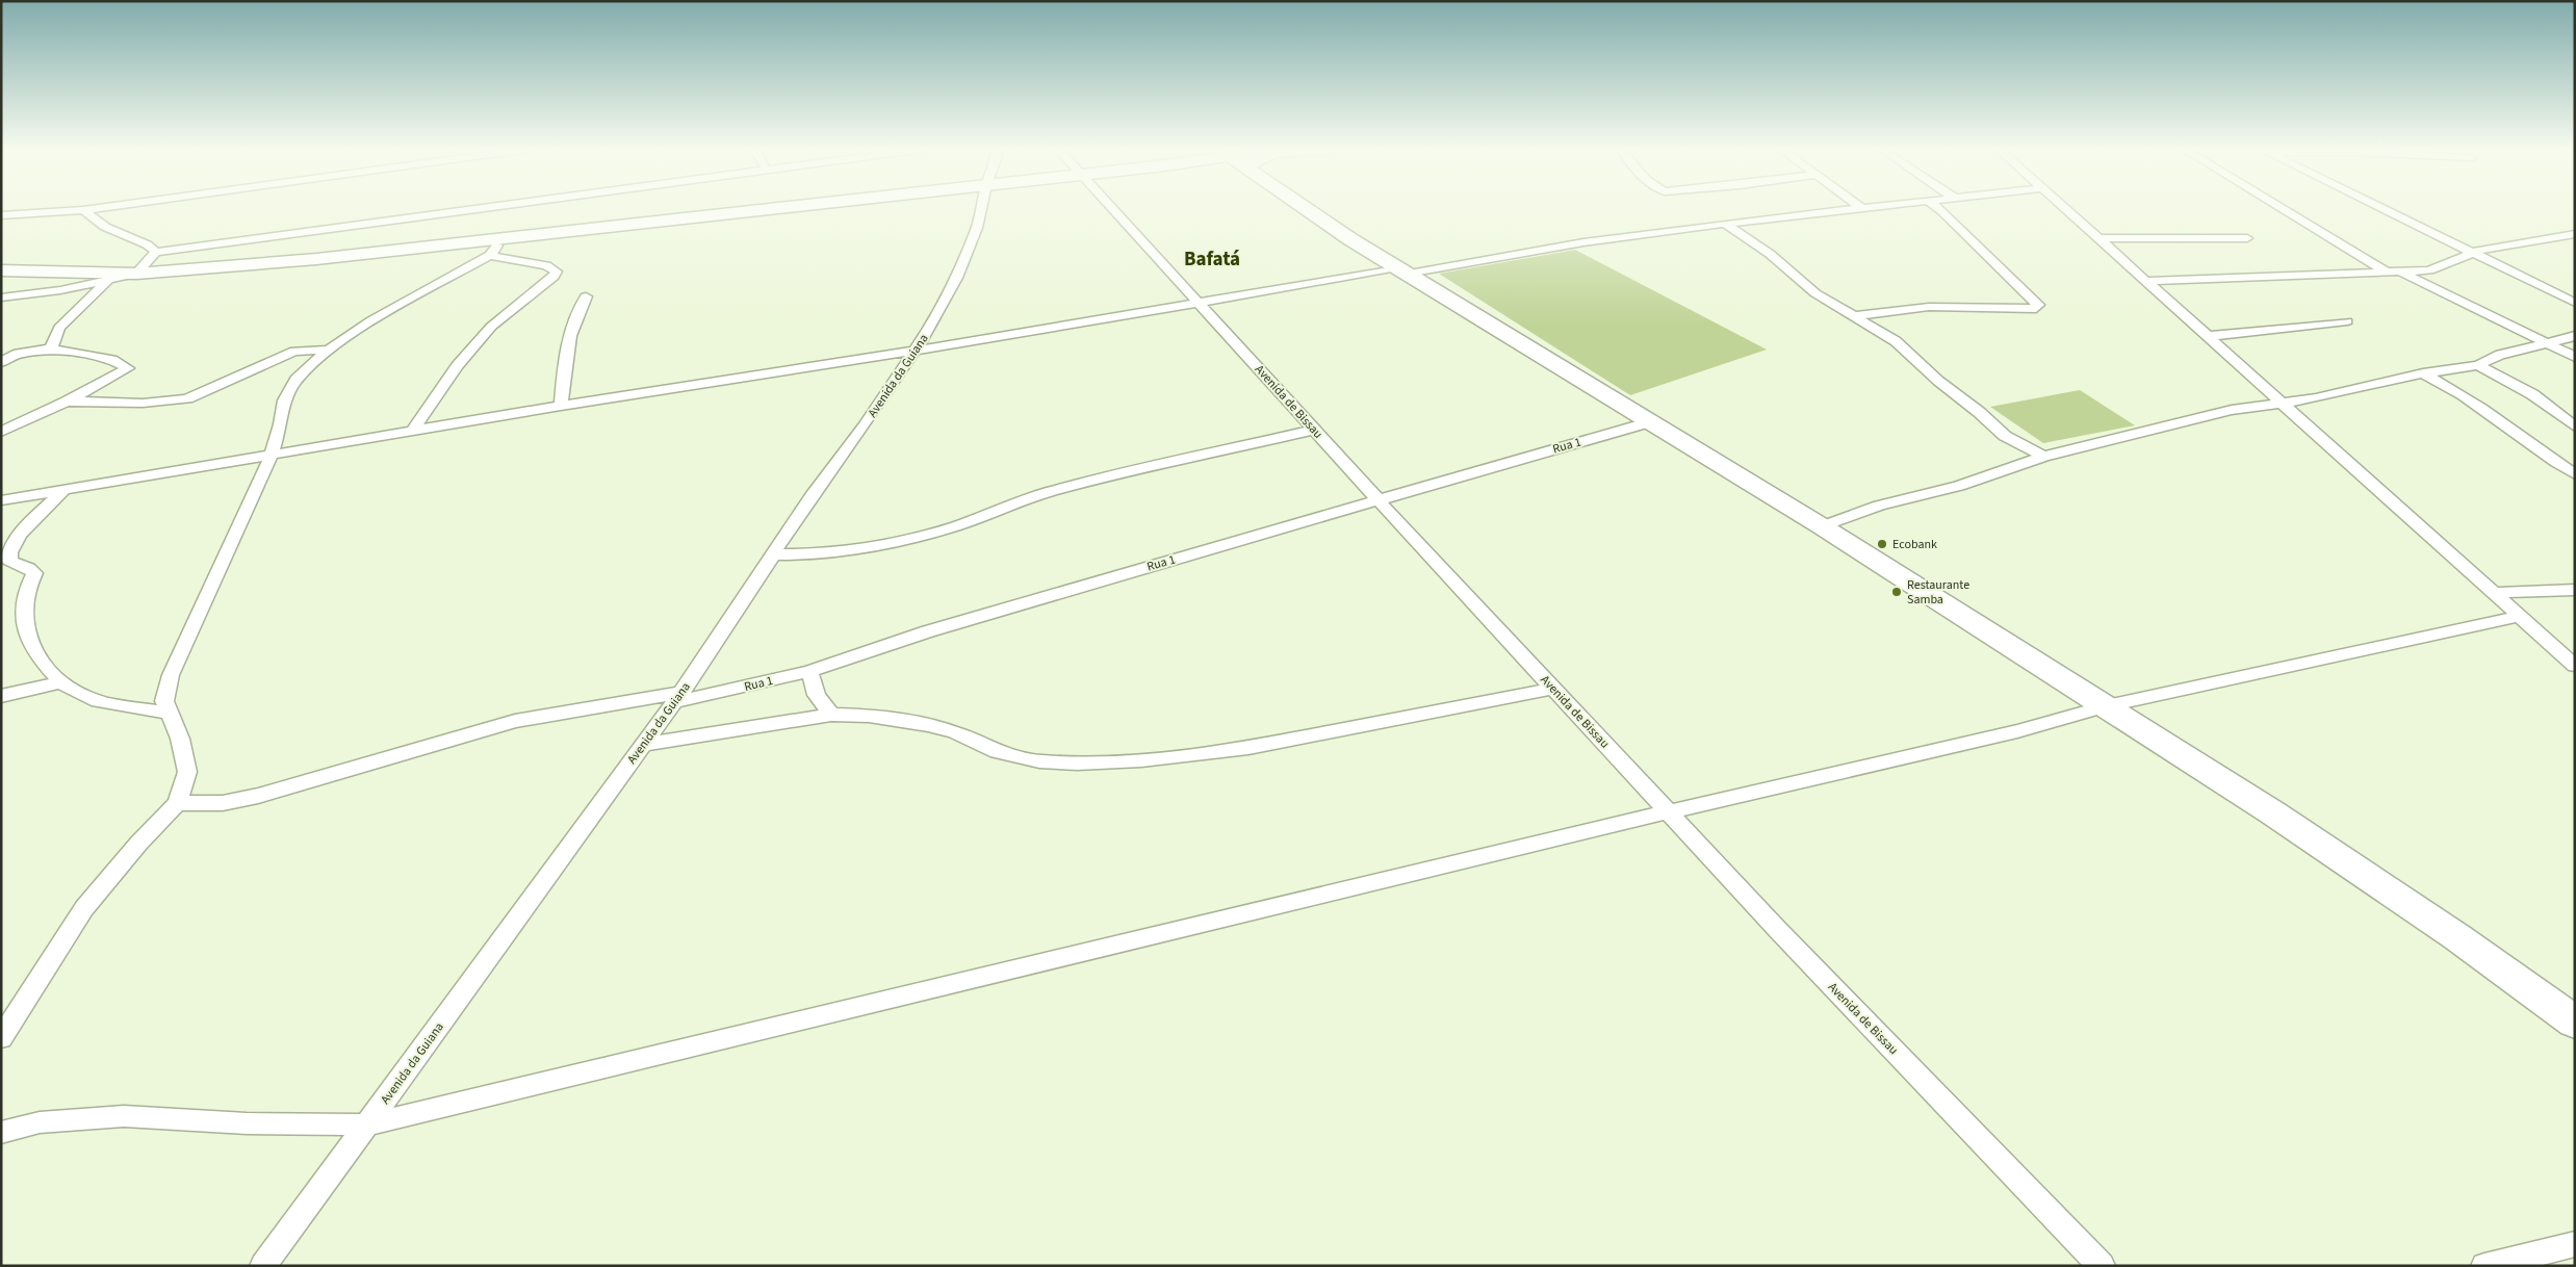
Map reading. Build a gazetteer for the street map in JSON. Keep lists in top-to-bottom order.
{
  "streets": {
    "street": ["Avenida da Guiana", "Avenida de Bissau", "Rua 1"]
  },
  "crossings": [
    ["Avenida da Guiana", "Rua 1"],
    ["Avenida de Bissau", "Rua 1"]
  ],
  "districts": ["Bafatá"],
  "places": ["Ecobank", "Restaurante Samba"]
}
